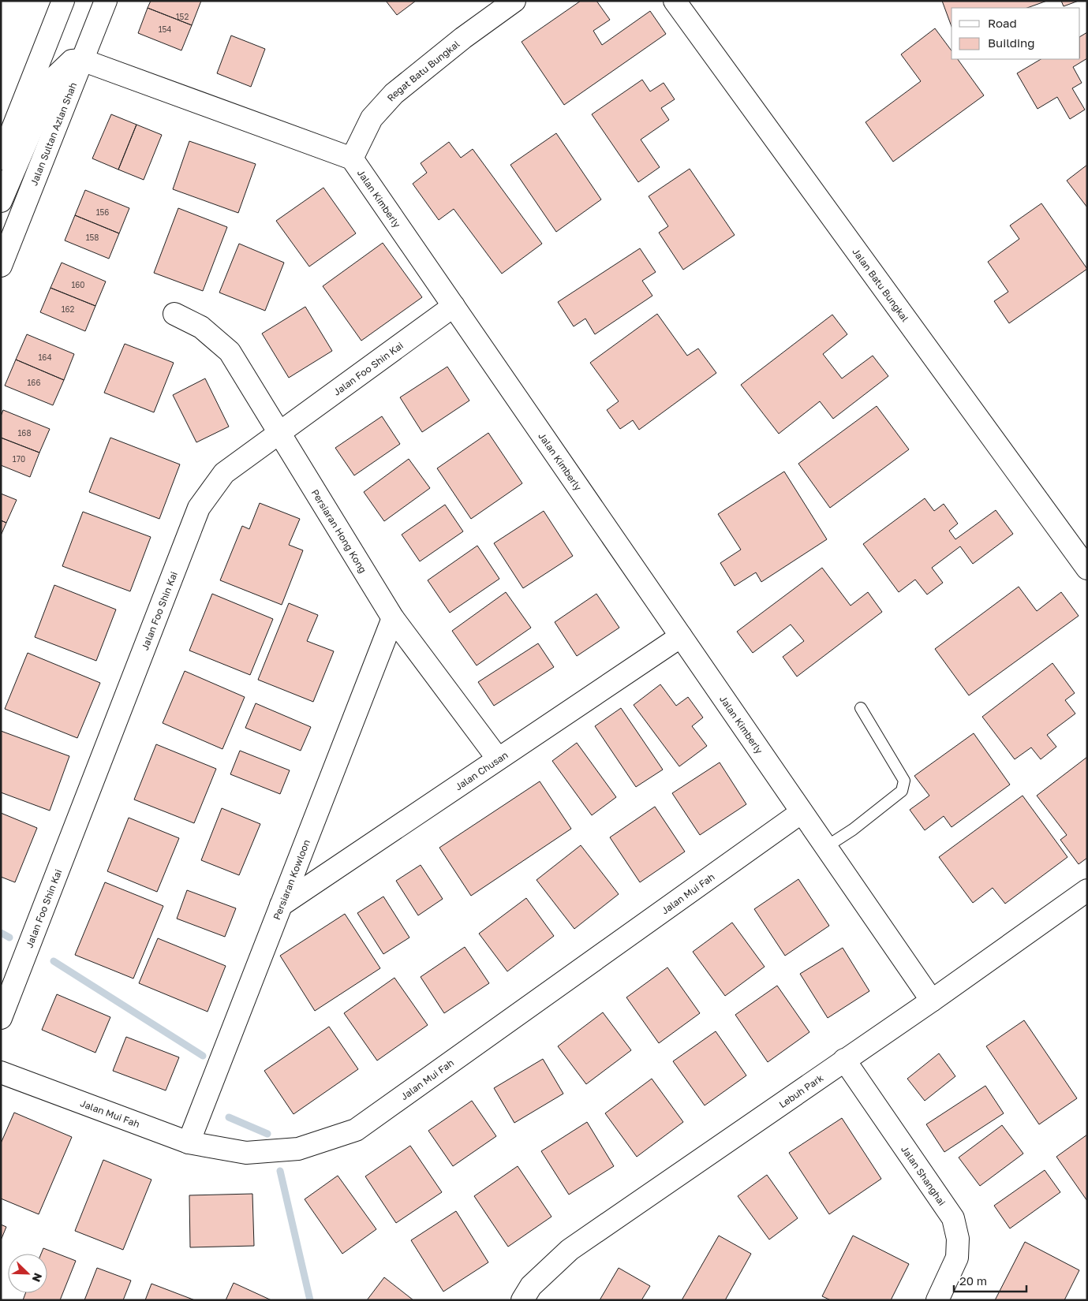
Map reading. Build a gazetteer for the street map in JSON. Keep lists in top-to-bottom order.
{
  "streets": {
    "street": [
      "Regat Batu Bungkal",
      "Jalan Sultan Azlan Shah",
      "Jalan Kimberly",
      "Jalan Batu Bungkal",
      "Jalan Foo Shin Kai",
      "Persiaran Hong Kong",
      "Jalan Chusan",
      "Persiaran Kowloon",
      "Jalan Mui Fah",
      "Lebuh Park",
      "Jalan Shanghai"
    ]
  },
  "crossings": [
    ["Regat Batu Bungkal", "Jalan Kimberly"],
    ["Jalan Sultan Azlan Shah", "Jalan Kimberly"],
    ["Jalan Kimberly", "Jalan Foo Shin Kai"],
    ["Jalan Kimberly", "Jalan Chusan"],
    ["Jalan Kimberly", "Jalan Mui Fah"],
    ["Jalan Kimberly", "Lebuh Park"],
    ["Jalan Foo Shin Kai", "Persiaran Hong Kong"],
    ["Persiaran Hong Kong", "Jalan Chusan"],
    ["Persiaran Hong Kong", "Persiaran Kowloon"],
    ["Jalan Chusan", "Persiaran Kowloon"],
    ["Persiaran Kowloon", "Jalan Mui Fah"],
    ["Lebuh Park", "Jalan Shanghai"]
  ],
  "house_numbers": [
    "152",
    "154",
    "156",
    "158",
    "160",
    "162",
    "164",
    "166",
    "168",
    "170"
  ],
  "legend": ["Road", "Building"],
  "scale_bar": "20 m",
  "north": "bottom right"
}
